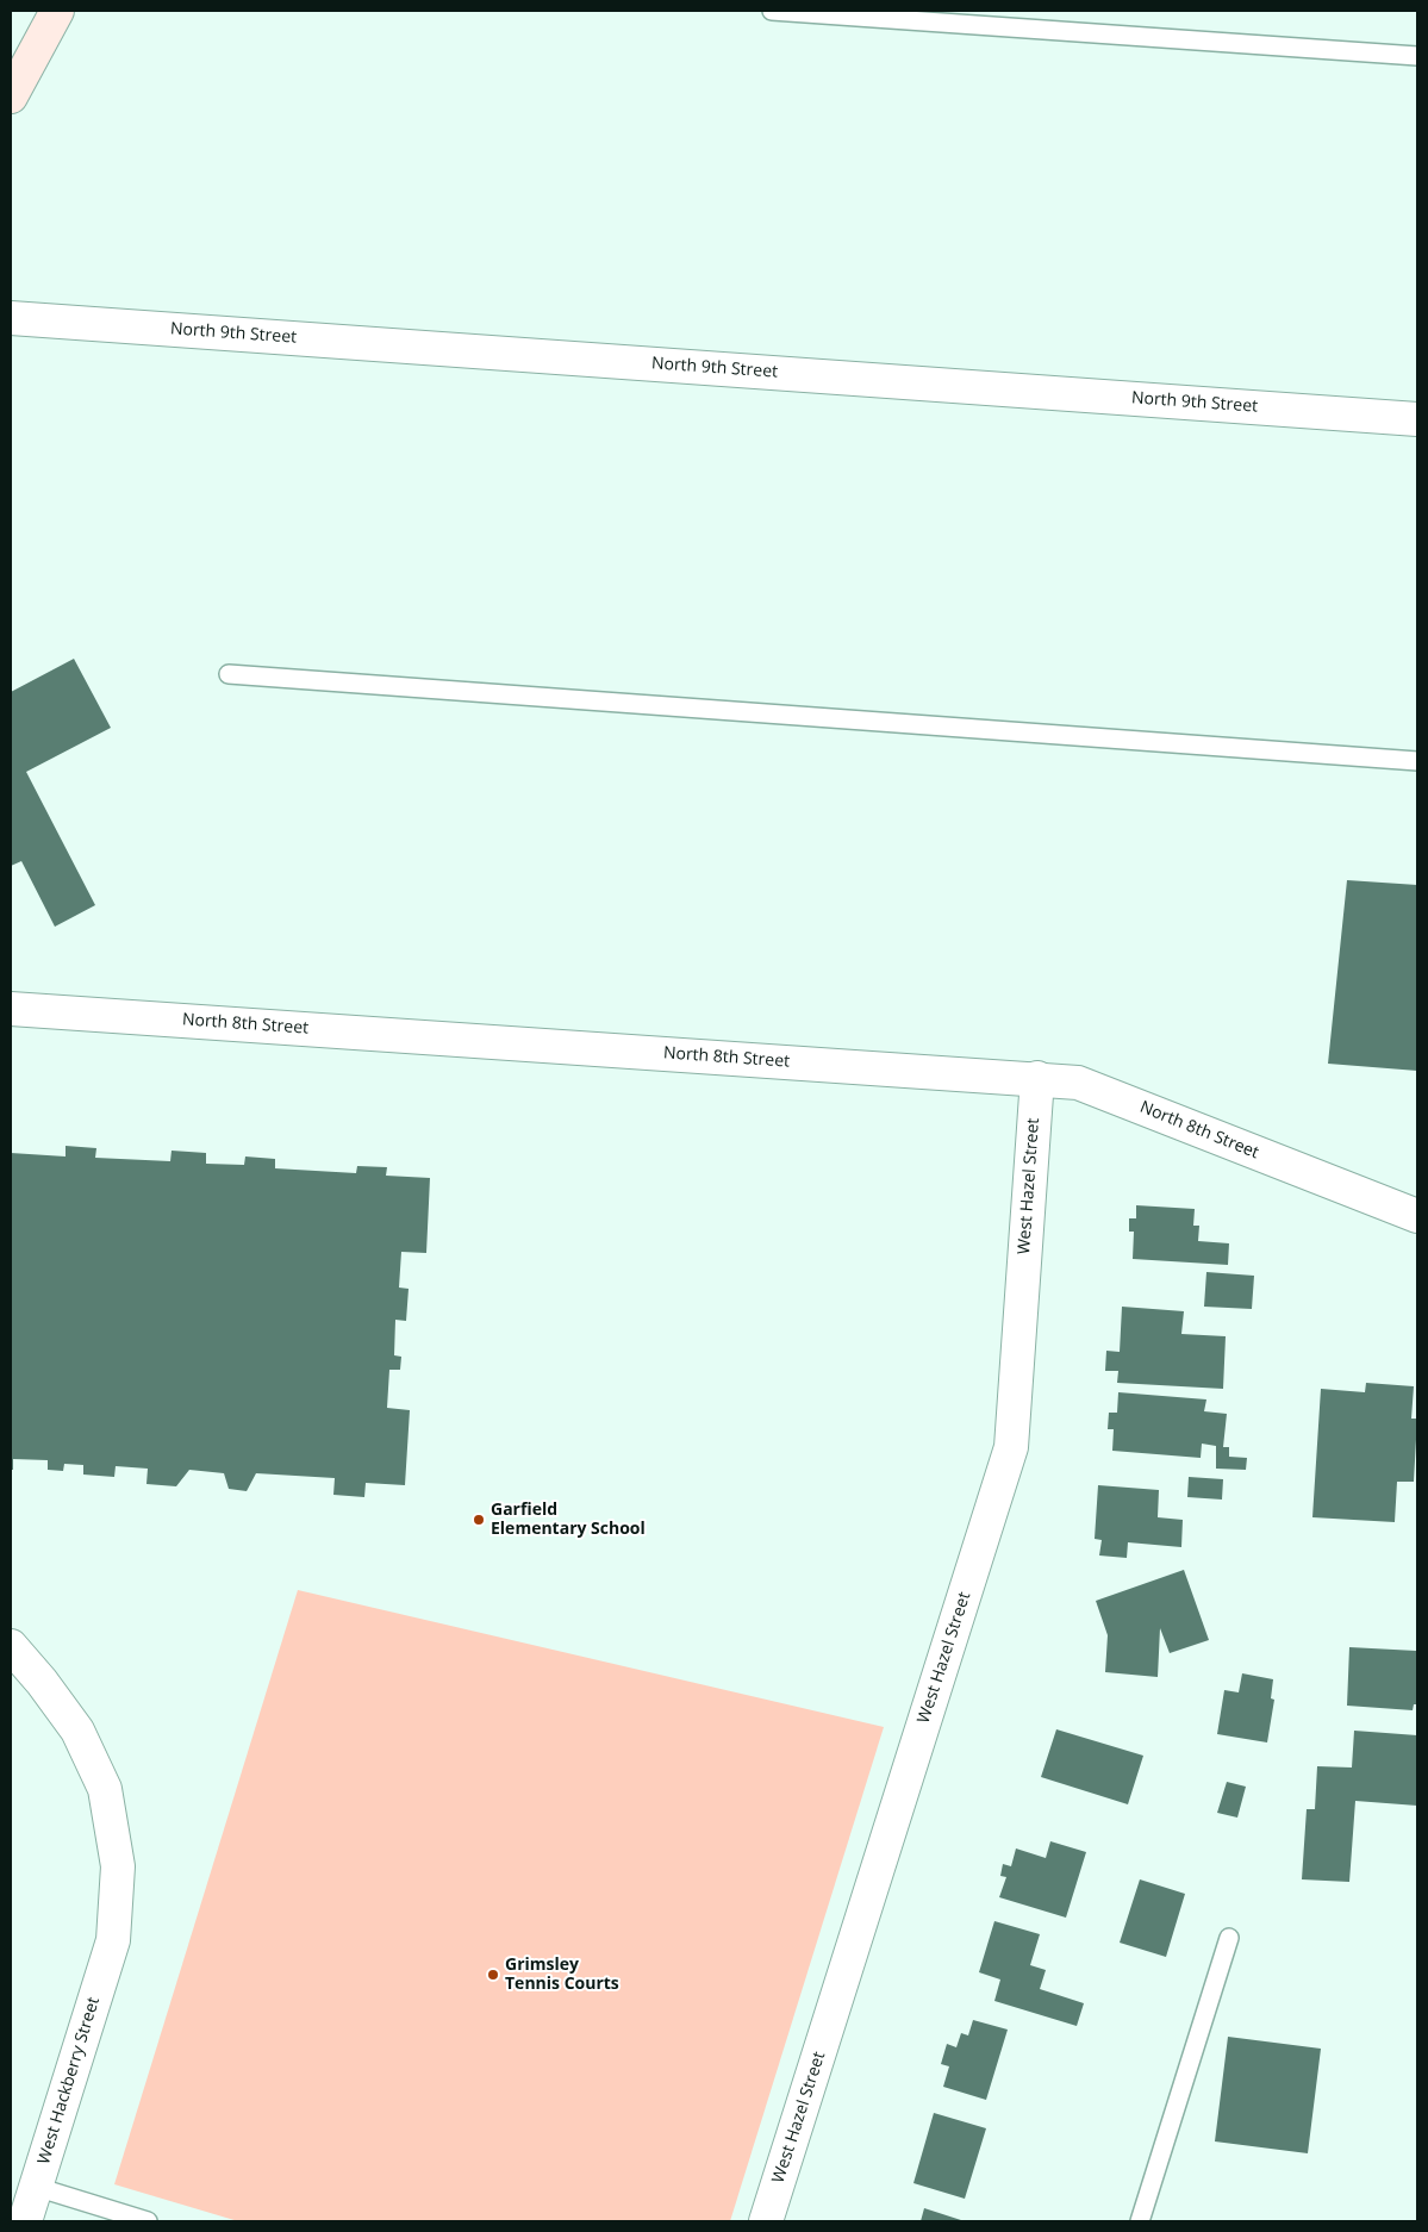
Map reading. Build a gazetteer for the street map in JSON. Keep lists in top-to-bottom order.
{
  "streets": {
    "street": [
      "North 9th Street",
      "North 8th Street",
      "West Hazel Street",
      "West Hackberry Street"
    ]
  },
  "crossings": [
    ["North 8th Street", "West Hazel Street"]
  ],
  "places": ["Garfield Elementary School", "Grimsley Tennis Courts"]
}
